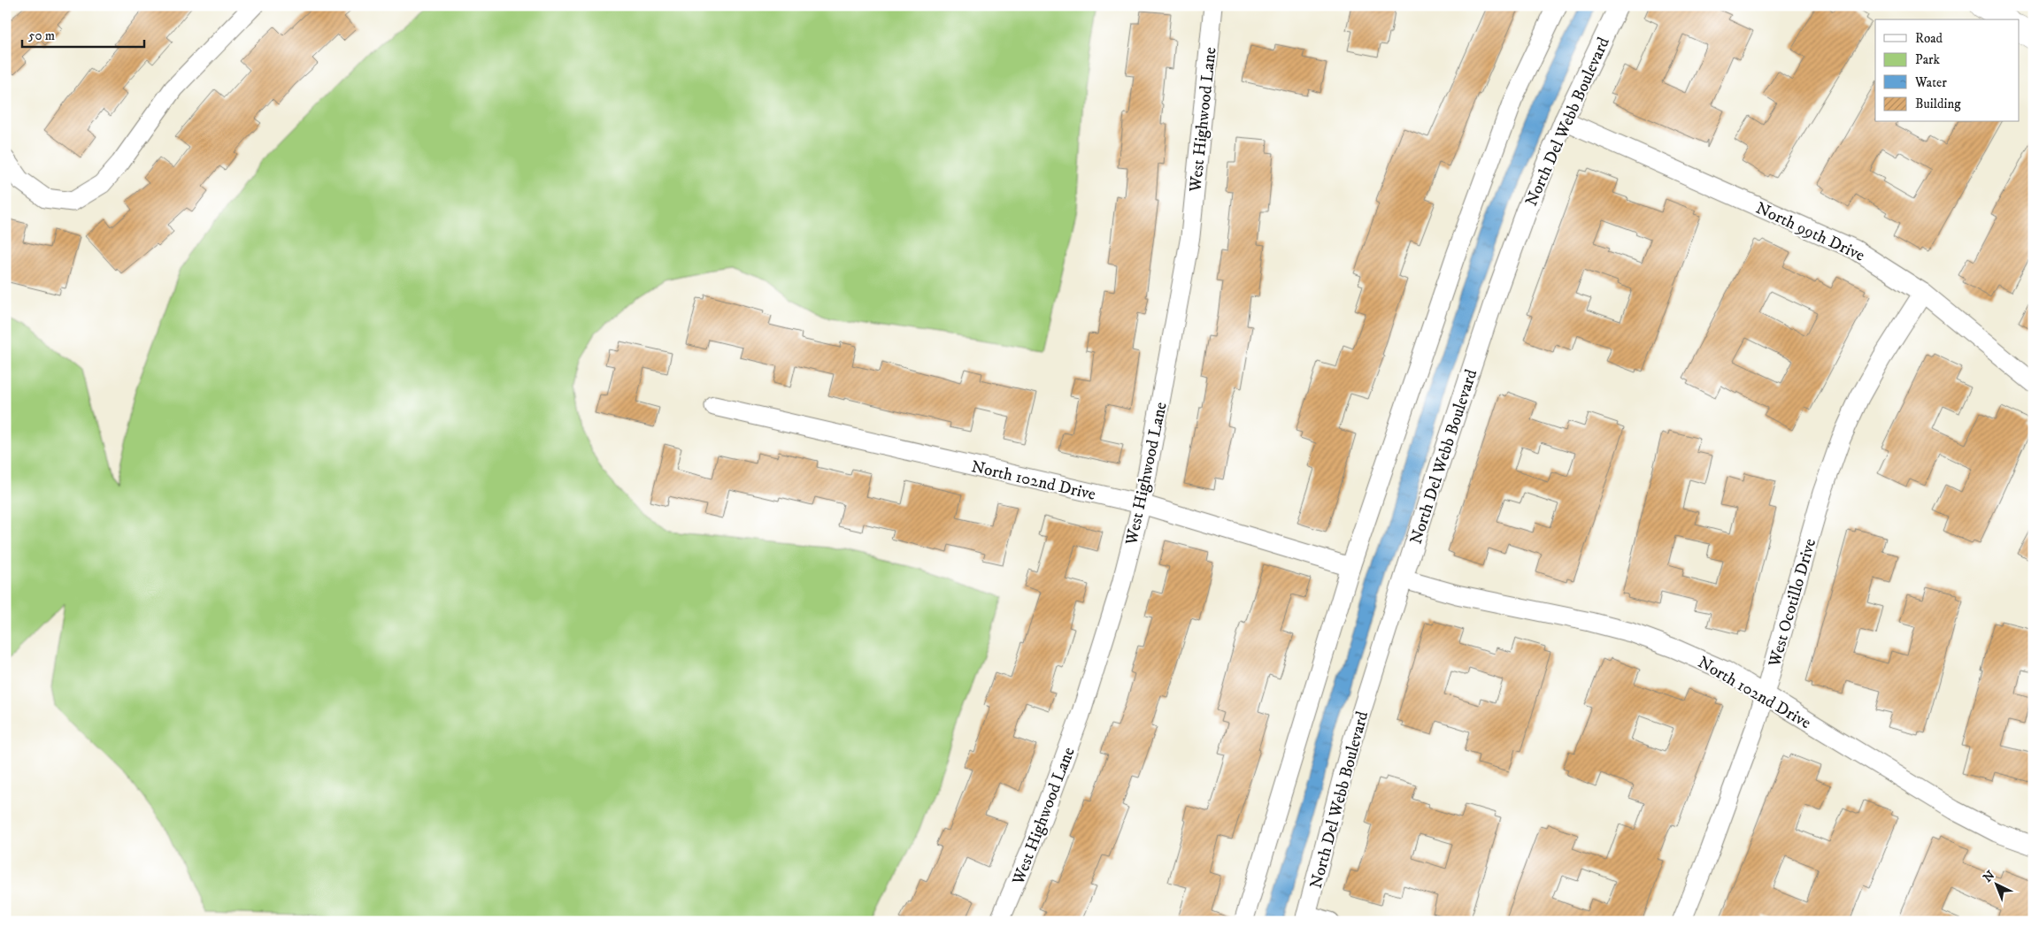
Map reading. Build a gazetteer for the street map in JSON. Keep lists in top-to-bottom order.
{
  "streets": {
    "street": [
      "West Highwood Lane",
      "North Del Webb Boulevard",
      "North 99th Drive",
      "North 102nd Drive",
      "West Ocotillo Drive"
    ]
  },
  "crossings": [
    ["West Highwood Lane", "North 102nd Drive"],
    ["North Del Webb Boulevard", "North 99th Drive"],
    ["North Del Webb Boulevard", "North 102nd Drive"],
    ["North 99th Drive", "West Ocotillo Drive"],
    ["North 102nd Drive", "West Ocotillo Drive"]
  ],
  "legend": [
    "Road",
    "Park",
    "Water",
    "Building"
  ],
  "scale_bar": "50 m",
  "north": "top left"
}
